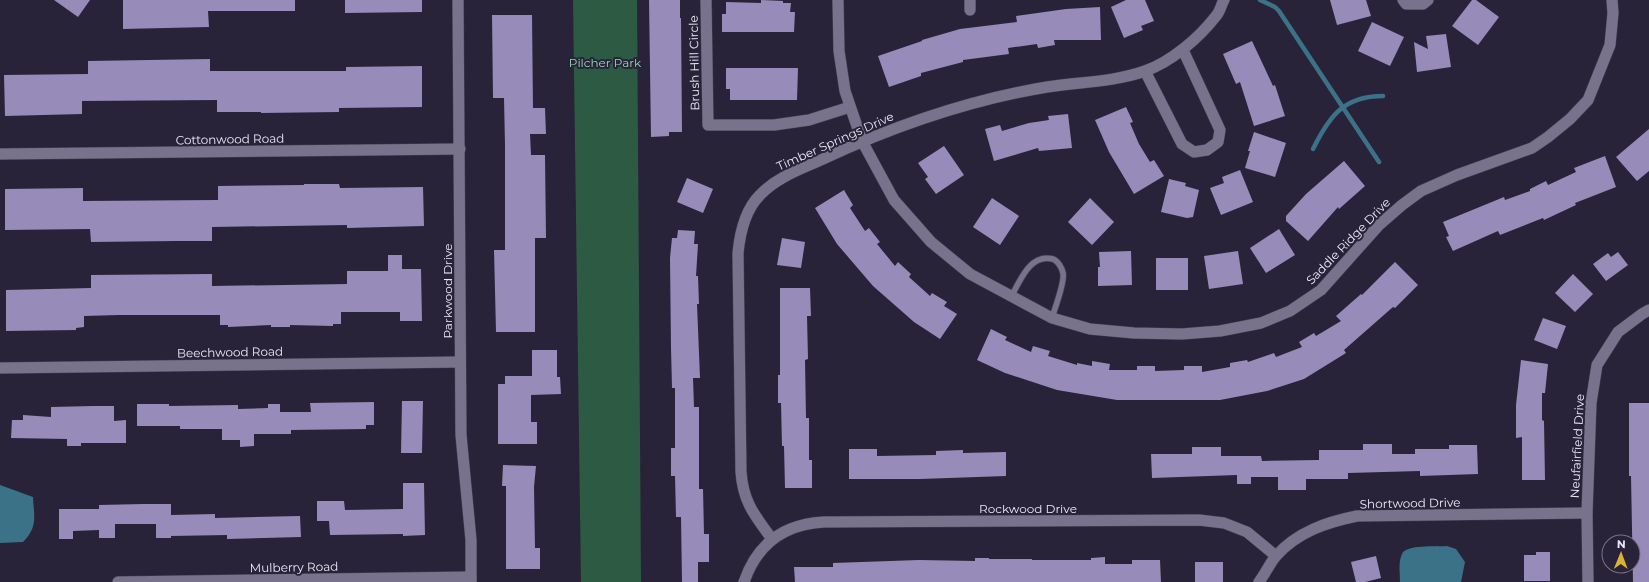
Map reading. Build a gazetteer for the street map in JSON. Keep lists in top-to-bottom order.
{
  "streets": {
    "street": [
      "Brush Hill Circle",
      "Cottonwood Road",
      "Timber Springs Drive",
      "Saddle Ridge Drive",
      "Parkwood Drive",
      "Beechwood Road",
      "Neufairfield Drive",
      "Shortwood Drive",
      "Rockwood Drive",
      "Mulberry Road"
    ]
  },
  "crossings": [
    ["Brush Hill Circle", "Saddle Ridge Drive"],
    ["Cottonwood Road", "Parkwood Drive"],
    ["Timber Springs Drive", "Saddle Ridge Drive"],
    ["Timber Springs Drive", "Rockwood Drive"],
    ["Parkwood Drive", "Beechwood Road"],
    ["Parkwood Drive", "Mulberry Road"],
    ["Neufairfield Drive", "Shortwood Drive"],
    ["Shortwood Drive", "Rockwood Drive"]
  ],
  "parks": ["Pilcher Park"],
  "north": "top"
}
